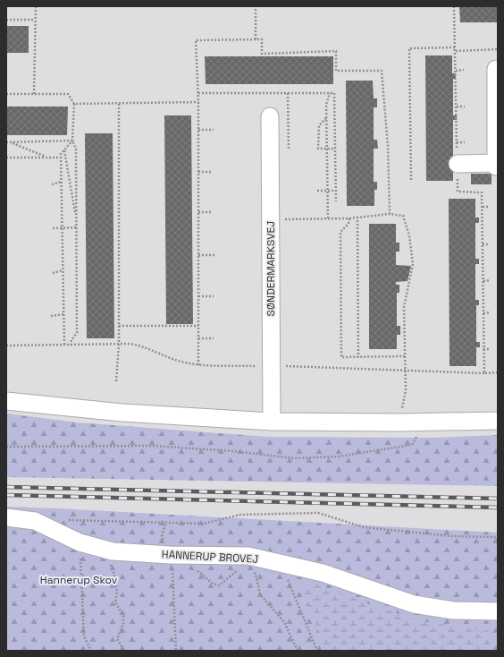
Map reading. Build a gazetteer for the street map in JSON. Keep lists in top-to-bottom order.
{
  "streets": {
    "street": ["SØNDERMARKSVEJ", "HANNERUP BROVEJ"]
  },
  "parks": ["Hannerup Skov"]
}
